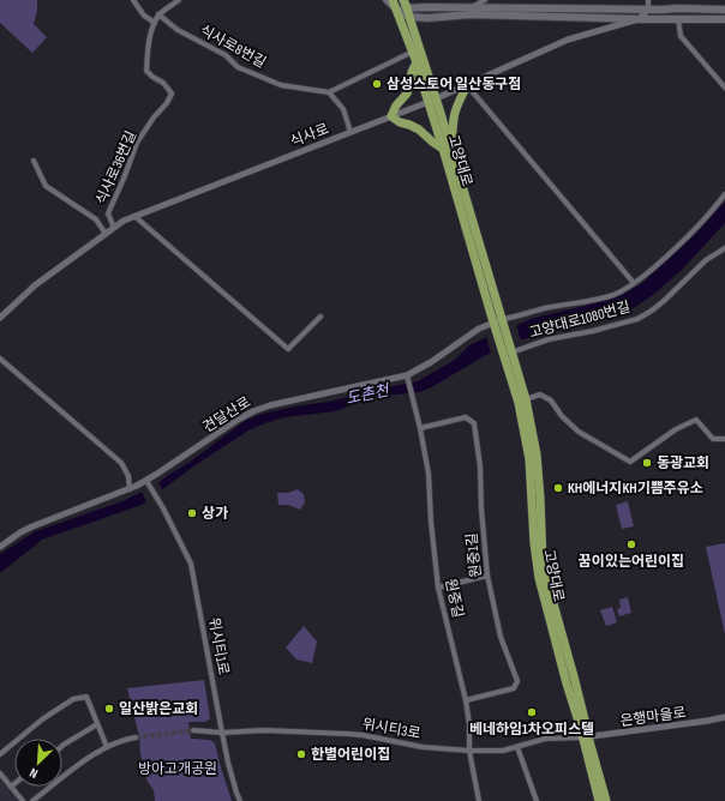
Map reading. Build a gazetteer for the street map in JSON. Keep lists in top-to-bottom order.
{
  "streets": {
    "main road": ["고양대로"],
    "street": [
      "식사로8번길",
      "식사로",
      "식사로36번길",
      "고양대로1080번길",
      "견달산로",
      "원중1길",
      "원중길",
      "위시티1로",
      "은행마을로",
      "위시티3로"
    ]
  },
  "crossings": [
    ["식사로8번길", "식사로36번길"],
    ["식사로", "고양대로"],
    ["식사로", "식사로36번길"],
    ["고양대로", "고양대로1080번길"],
    ["고양대로", "견달산로"],
    ["고양대로", "은행마을로"],
    ["고양대로", "위시티3로"],
    ["견달산로", "원중길"],
    ["견달산로", "위시티1로"],
    ["원중1길", "원중길"],
    ["원중길", "위시티3로"],
    ["위시티1로", "위시티3로"],
    ["은행마을로", "위시티3로"]
  ],
  "water": ["도촌천"],
  "parks": ["방아고개공원"],
  "places": [
    "삼성스토어 일산동구점",
    "동광교회",
    "KH에너지KH기쁨주유소",
    "상가",
    "꿈이있는어린이집",
    "일산밝은교회",
    "베네하임1차오피스텔",
    "한별어린이집"
  ],
  "north": "bottom left"
}
